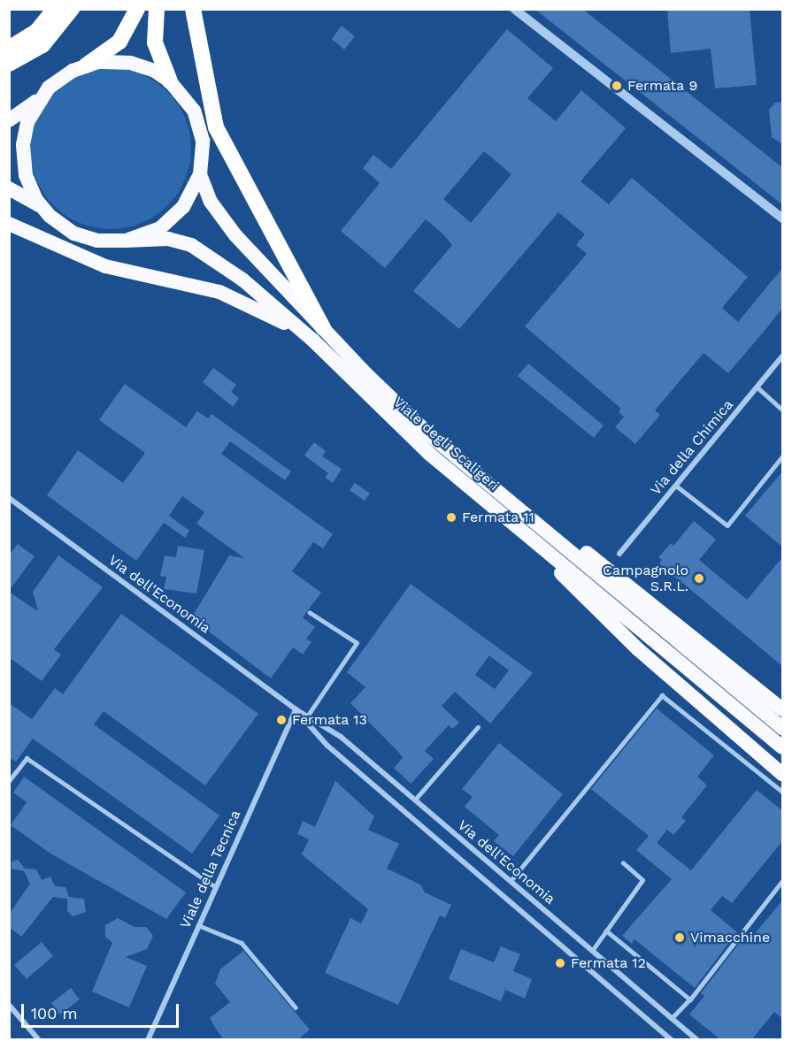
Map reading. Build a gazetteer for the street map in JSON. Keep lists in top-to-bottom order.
{
  "streets": {
    "highway": ["Viale degli Scaligeri"],
    "street": ["Via della Chimica", "Via dell'Economia", "Viale della Tecnica"]
  },
  "crossings": [
    ["Via dell'Economia", "Viale della Tecnica"]
  ],
  "places": [
    "Fermata 9",
    "Fermata 11",
    "Campagnolo S.R.L.",
    "Fermata 13",
    "Vimacchine",
    "Fermata 12"
  ],
  "scale_bar": "100 m"
}
